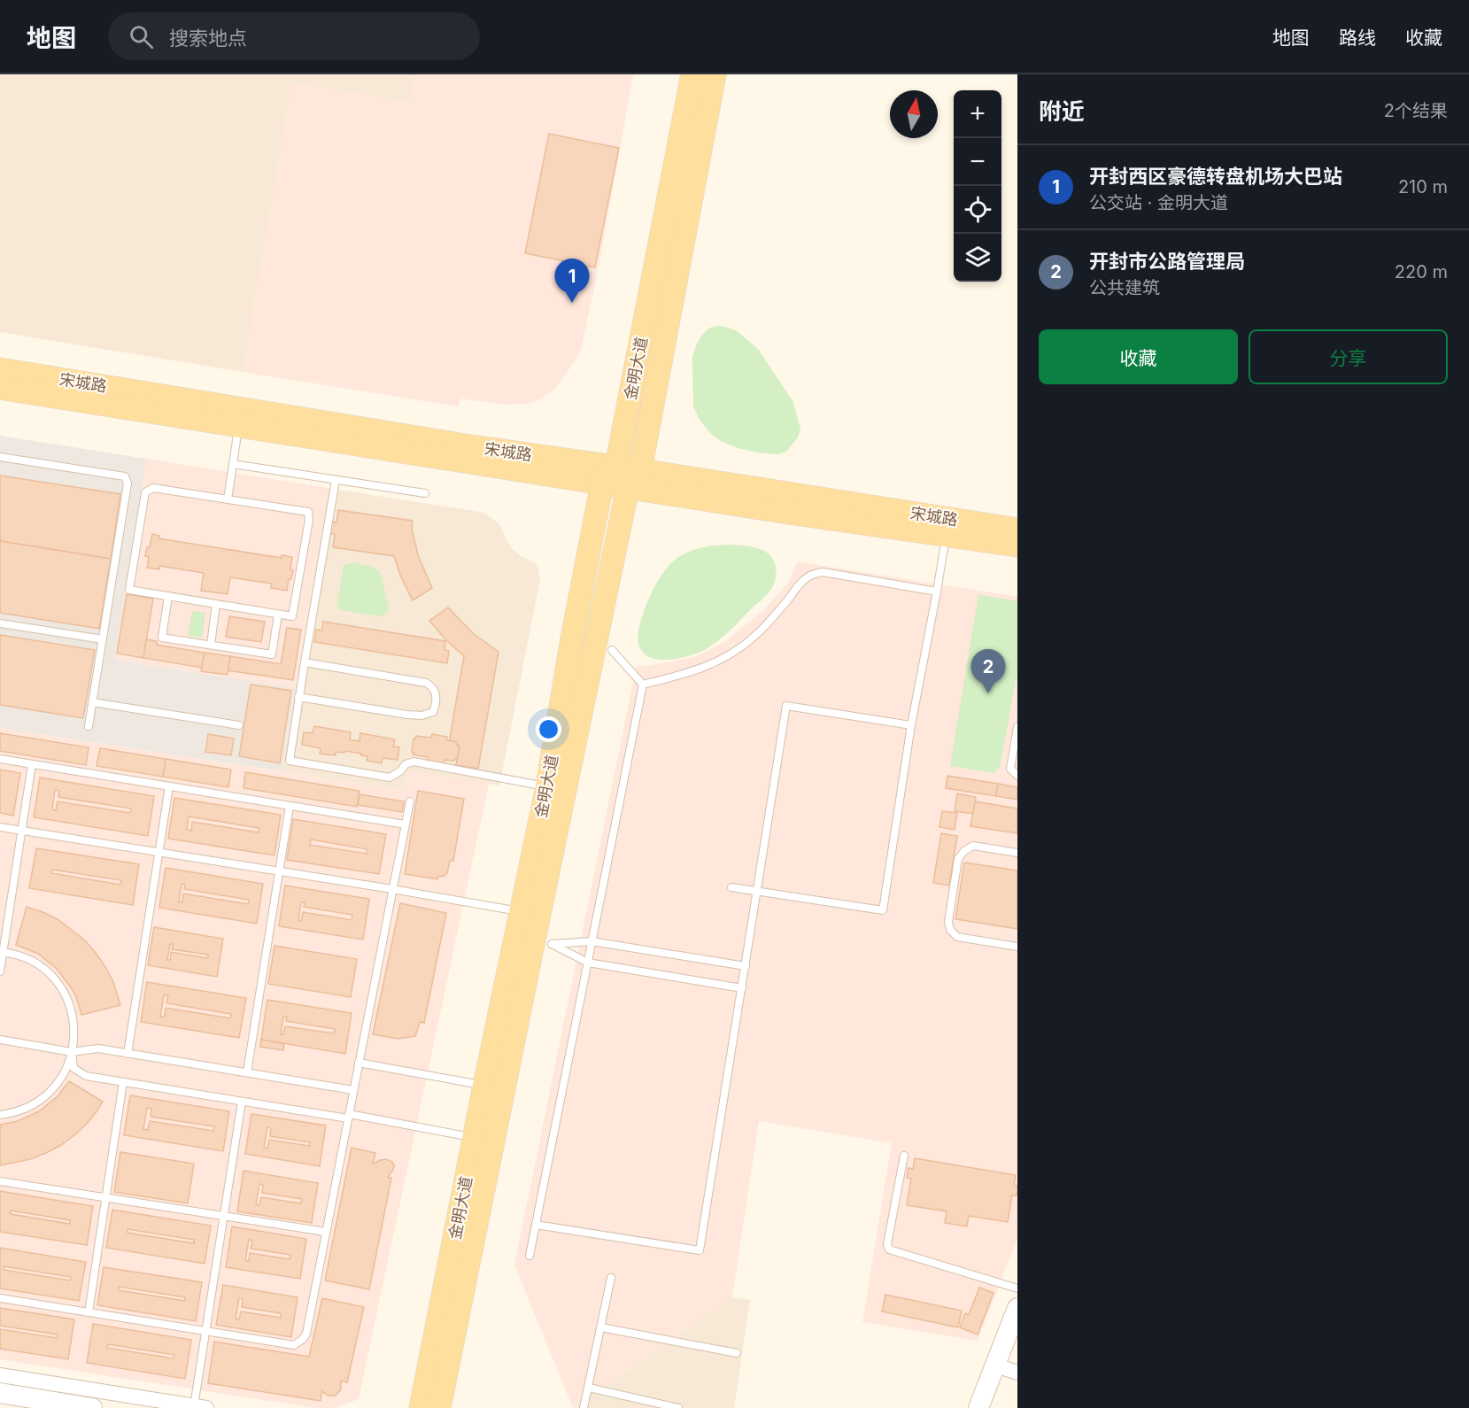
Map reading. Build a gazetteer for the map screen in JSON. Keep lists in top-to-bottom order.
{
  "streets": {
    "main road": ["金明大道", "宋城路"]
  },
  "crossings": [
    ["金明大道", "宋城路"]
  ],
  "north": "top",
  "page": {
    "header": "地图",
    "search": "搜索地点",
    "nav": ["地图", "路线", "收藏"],
    "heading": ["附近", "2个结果"],
    "map_buttons": ["+", "−"],
    "list": [
      {
        "mark": "1",
        "name": "开封西区豪德转盘机场大巴站",
        "note": "公交站 · 金明大道",
        "value": "210 m"
      },
      {
        "mark": "2",
        "name": "开封市公路管理局",
        "note": "公共建筑",
        "value": "220 m"
      }
    ],
    "pins": ["1", "2"],
    "buttons": ["收藏", "分享"]
  }
}
